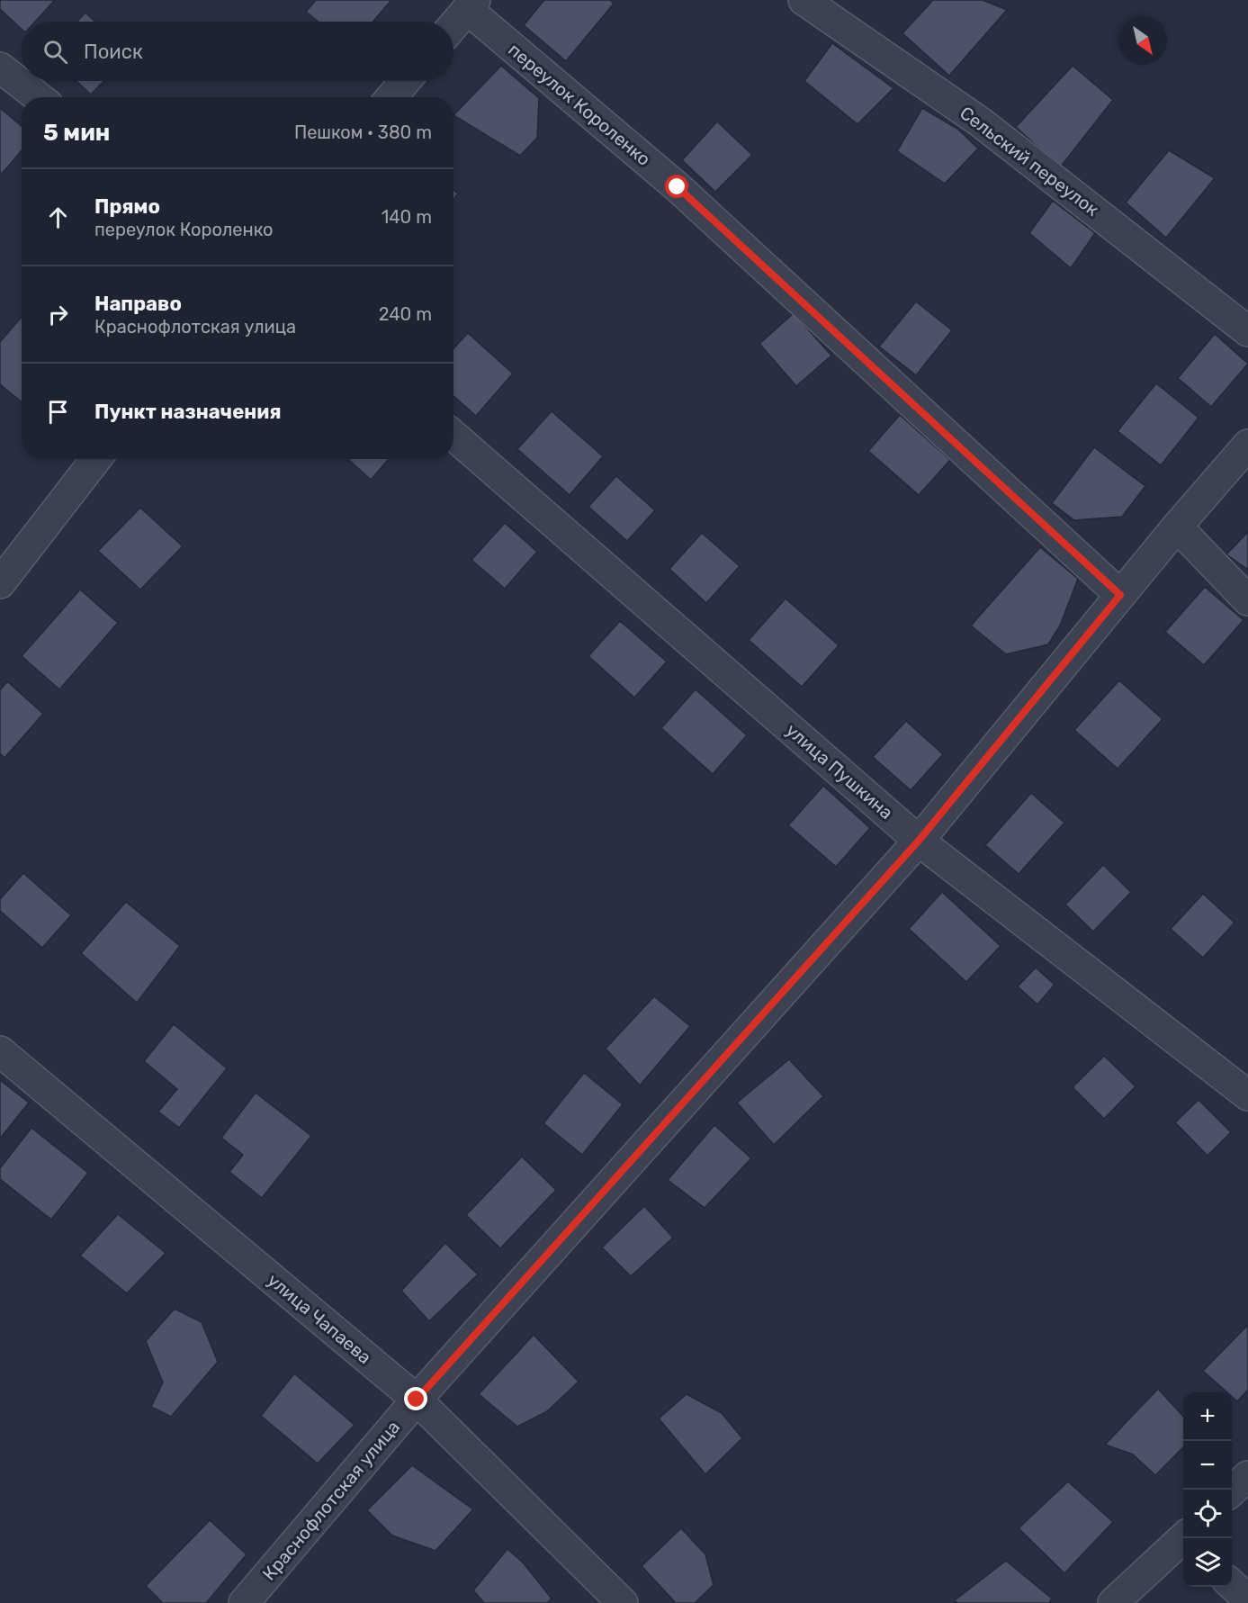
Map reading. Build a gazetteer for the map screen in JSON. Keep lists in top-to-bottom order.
{
  "streets": {
    "street": [
      "переулок Короленко",
      "Сельский переулок",
      "улица Пушкина",
      "улица Чапаева",
      "Краснофлотская улица"
    ]
  },
  "crossings": [
    ["переулок Короленко", "Краснофлотская улица"],
    ["улица Пушкина", "Краснофлотская улица"],
    ["улица Чапаева", "Краснофлотская улица"]
  ],
  "north": "bottom right",
  "page": {
    "search": "Поиск",
    "heading": ["5 мин", "Пешком · 380 m"],
    "list": [
      ["Прямо", "переулок Короленко", "140 m"],
      ["Направо", "Краснофлотская улица", "240 m"],
      "Пункт назначения"
    ],
    "map_buttons": ["+", "−"]
  }
}
